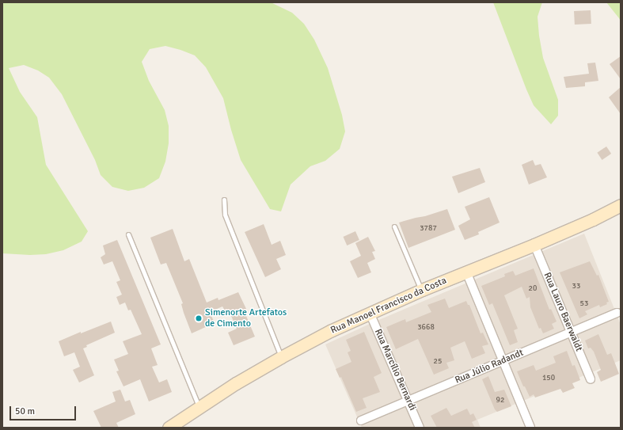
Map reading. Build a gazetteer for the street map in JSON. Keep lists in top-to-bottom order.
{
  "streets": {
    "main road": ["Rua Manoel Francisco da Costa"],
    "street": ["Rua Lauro Baerwaldt", "Rua Júlio Radandt", "Rua Marcílio Bernardi"]
  },
  "crossings": [
    ["Rua Manoel Francisco da Costa", "Rua Lauro Baerwaldt"],
    ["Rua Manoel Francisco da Costa", "Rua Marcílio Bernardi"],
    ["Rua Lauro Baerwaldt", "Rua Júlio Radandt"],
    ["Rua Júlio Radandt", "Rua Marcílio Bernardi"]
  ],
  "places": ["Simenorte Artefatos de Cimento"],
  "house_numbers": [
    "3787",
    "33",
    "20",
    "53",
    "3668",
    "25",
    "150",
    "92"
  ],
  "scale_bar": "50 m"
}
